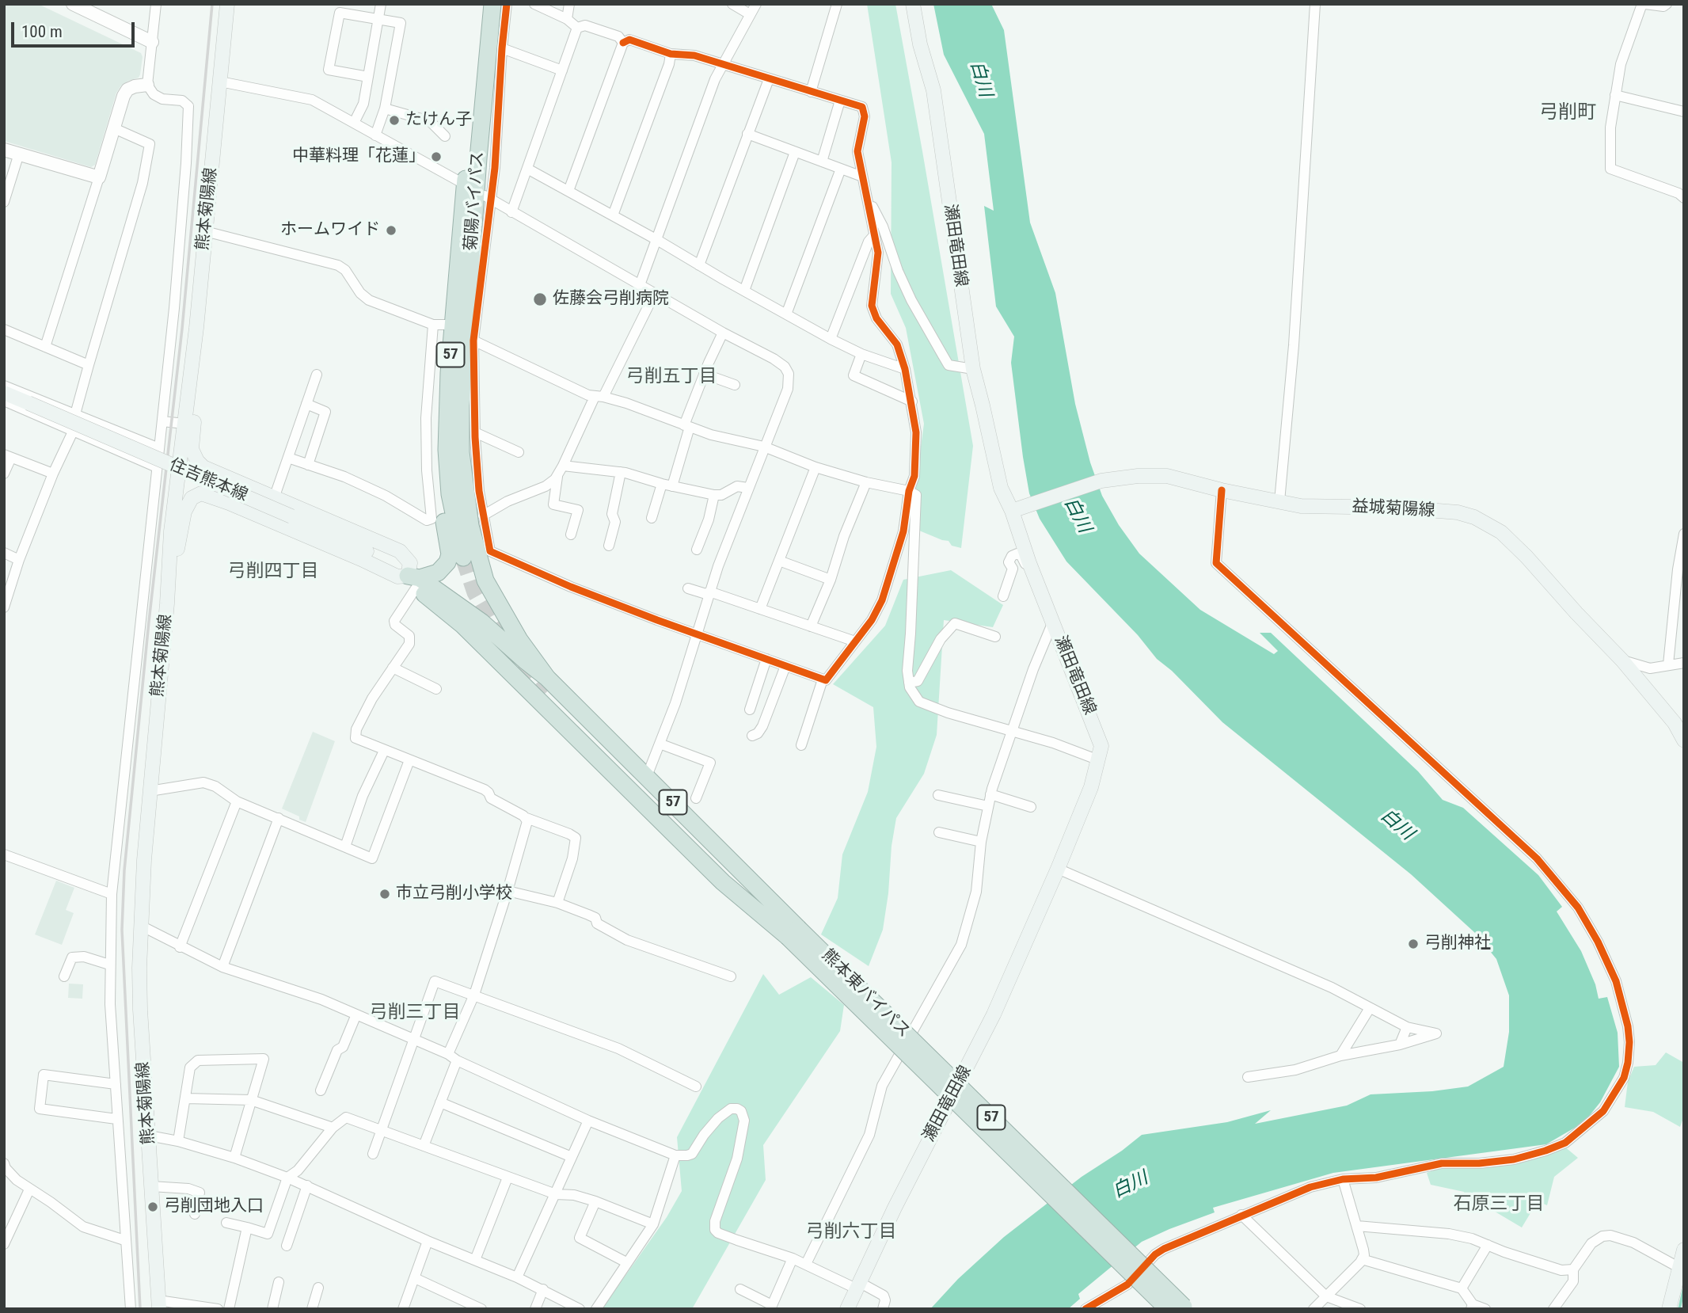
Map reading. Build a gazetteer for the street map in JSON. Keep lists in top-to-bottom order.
{
  "streets": {
    "highway": ["菊陽バイパス", "57", "熊本東バイパス"],
    "main road": [
      "熊本菊陽線",
      "瀬田竜田線",
      "住吉熊本線",
      "益城菊陽線"
    ]
  },
  "crossings": [
    ["菊陽バイパス", "熊本東バイパス"],
    ["瀬田竜田線", "益城菊陽線"]
  ],
  "districts": [
    "弓削町",
    "弓削五丁目",
    "弓削四丁目",
    "弓削三丁目",
    "石原三丁目",
    "弓削六丁目"
  ],
  "water": ["白川"],
  "places": [
    "たけん子",
    "中華料理「花蓮」",
    "ホームワイド",
    "佐藤会弓削病院",
    "市立弓削小学校",
    "弓削神社",
    "弓削団地入口"
  ],
  "scale_bar": "100 m"
}
